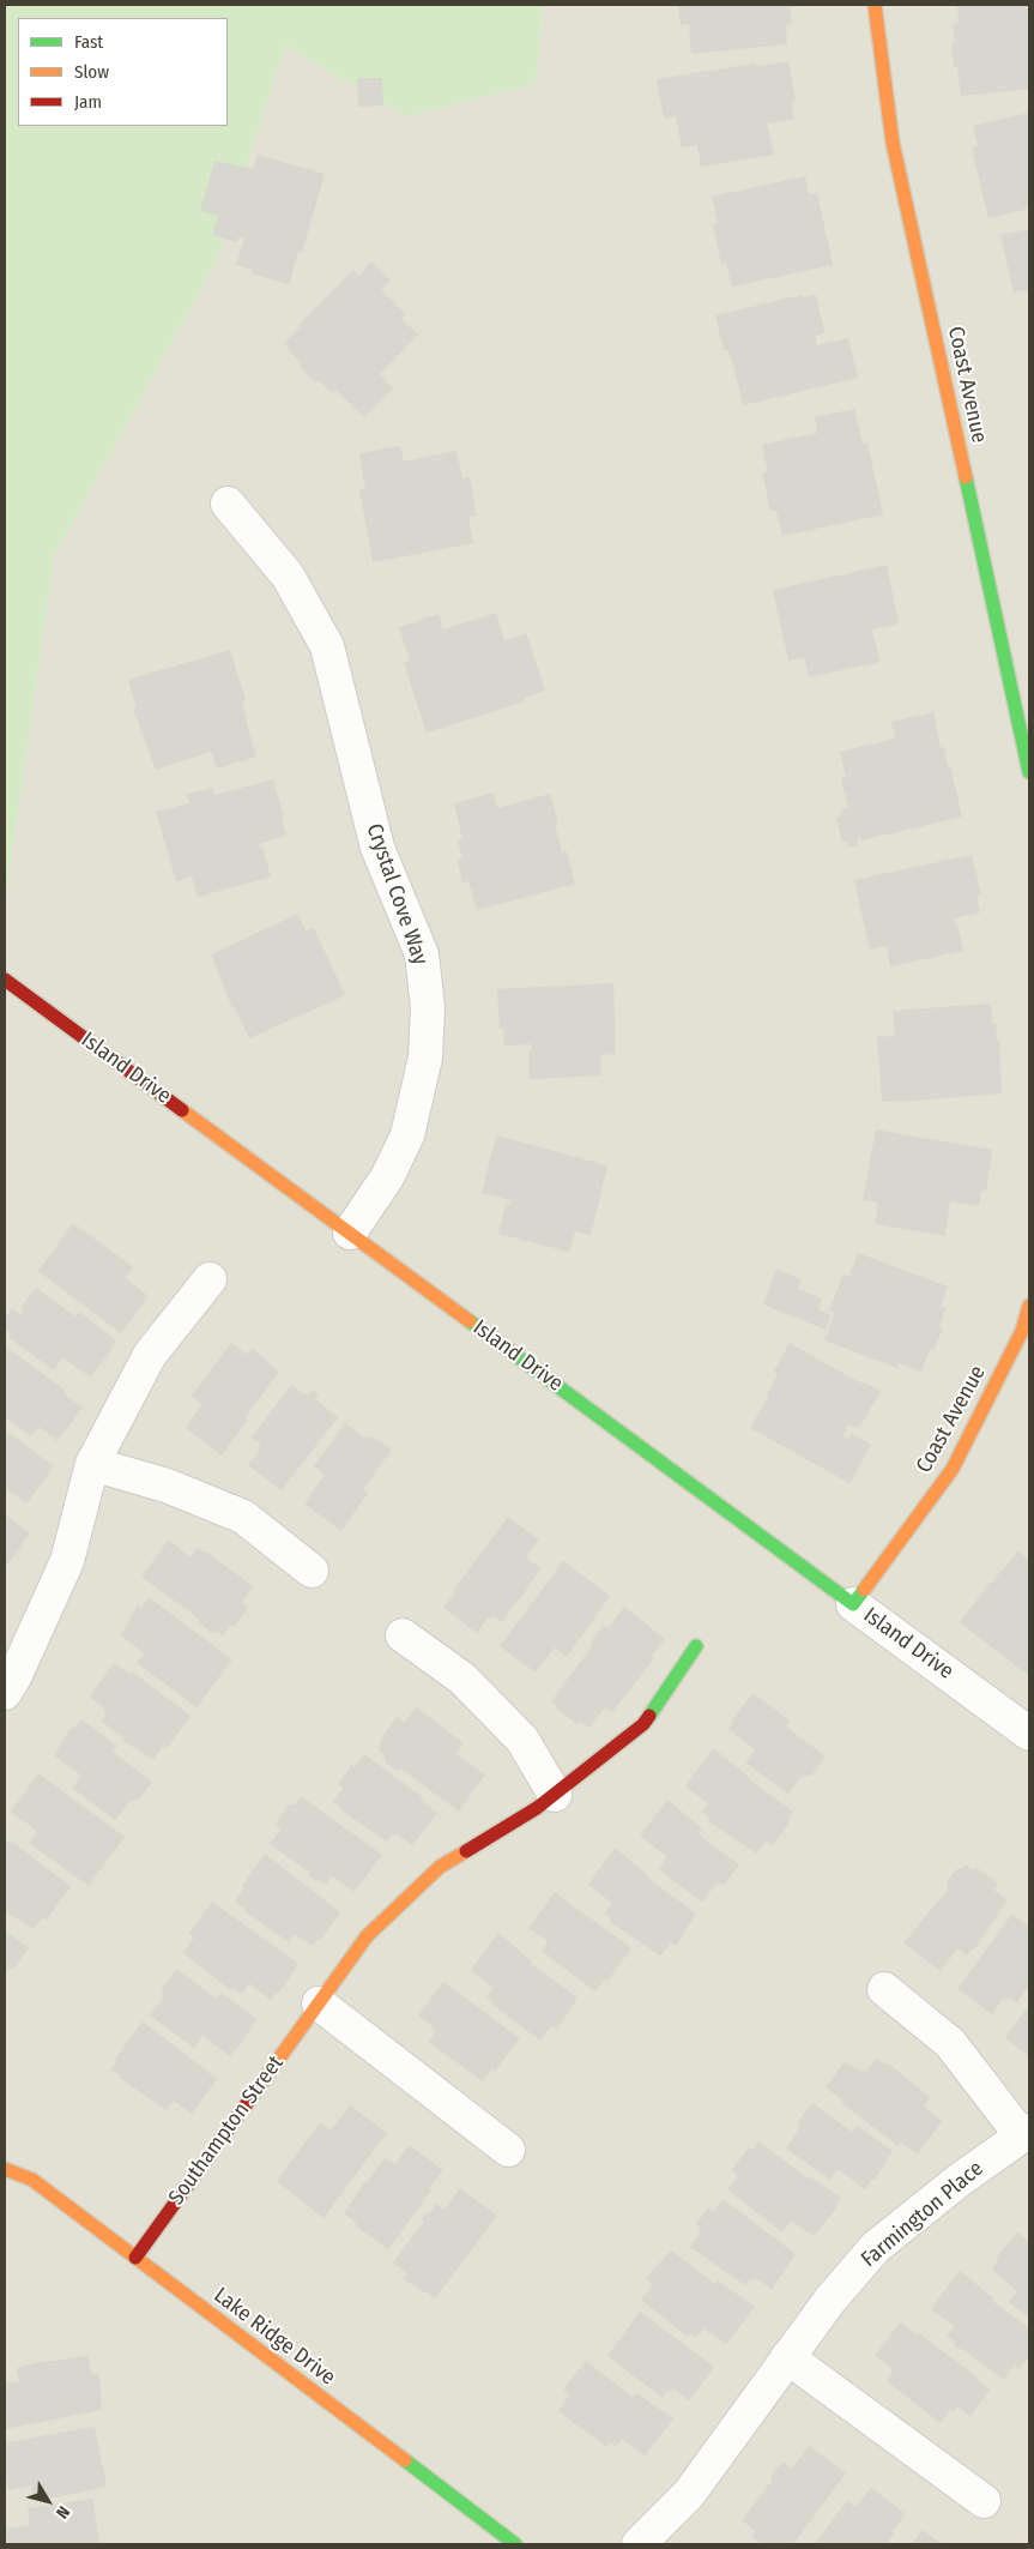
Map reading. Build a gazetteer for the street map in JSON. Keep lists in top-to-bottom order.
{
  "streets": {
    "street": [
      "Coast Avenue",
      "Crystal Cove Way",
      "Island Drive",
      "Southampton Street",
      "Farmington Place",
      "Lake Ridge Drive"
    ]
  },
  "crossings": [
    ["Coast Avenue", "Island Drive"],
    ["Crystal Cove Way", "Island Drive"],
    ["Southampton Street", "Lake Ridge Drive"]
  ],
  "legend": ["Fast", "Slow", "Jam"],
  "north": "bottom right"
}
